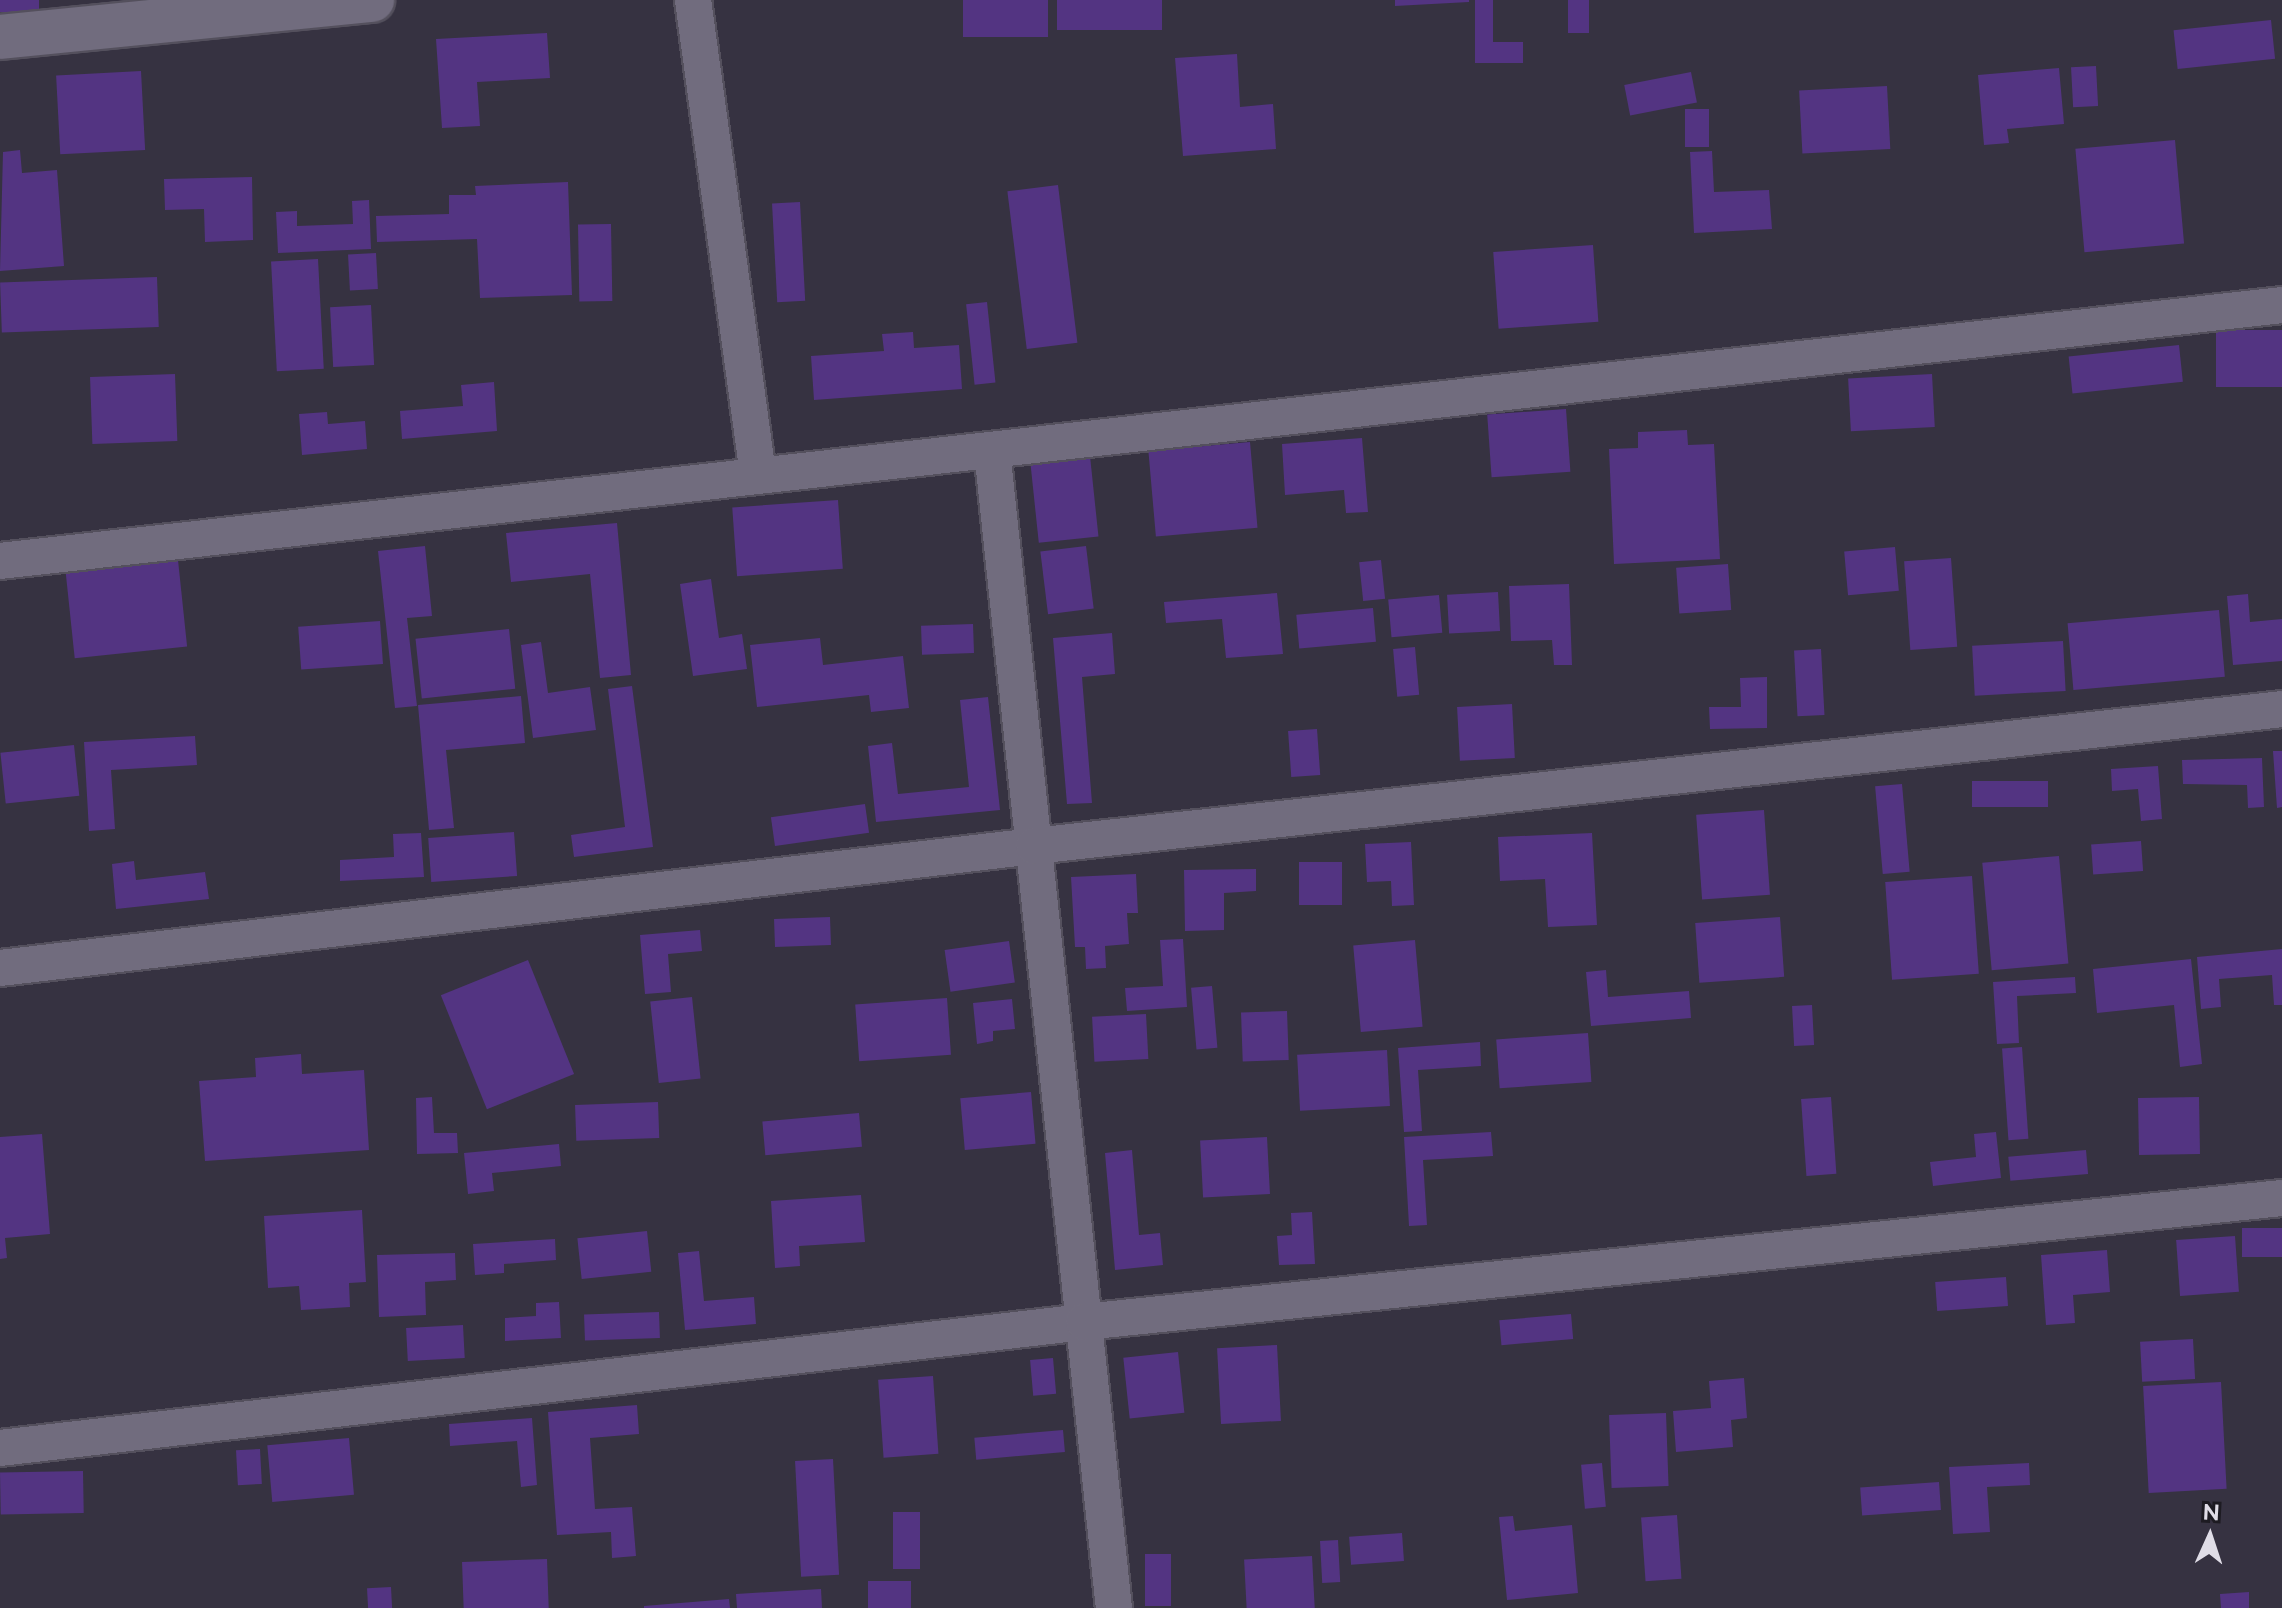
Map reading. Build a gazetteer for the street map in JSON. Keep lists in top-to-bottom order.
{
  "north": "top"
}
